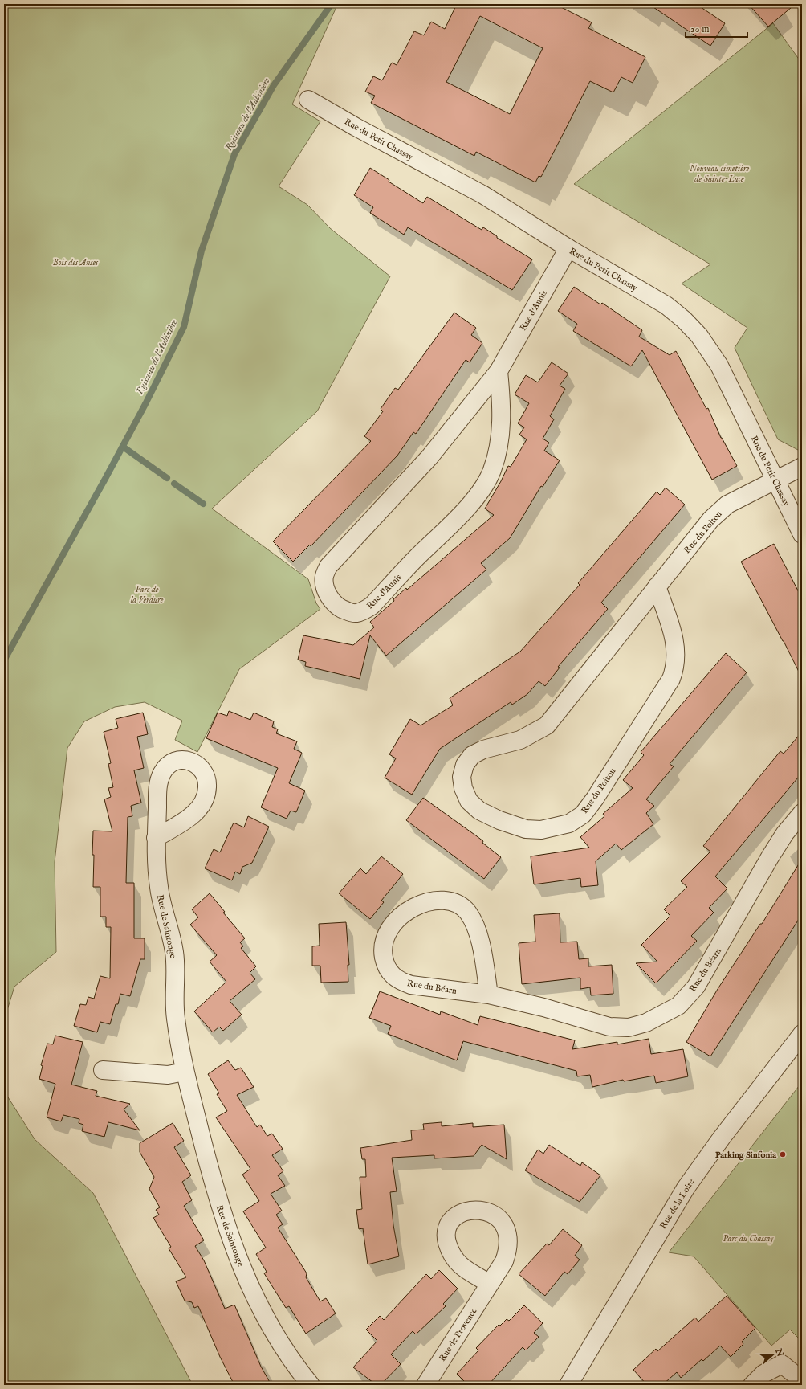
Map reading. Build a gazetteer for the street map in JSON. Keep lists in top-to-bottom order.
{
  "streets": {
    "street": [
      "Rue du Petit Chassay",
      "Rue d'Aunis",
      "Rue du Poitou",
      "Rue de Saintonge",
      "Rue du Béarn",
      "Rue de la Loire",
      "Rue de Provence"
    ]
  },
  "crossings": [
    ["Rue du Petit Chassay", "Rue d'Aunis"],
    ["Rue du Petit Chassay", "Rue du Poitou"]
  ],
  "water": ["Ruisseau de l'Aubinière"],
  "parks": [
    "Nouveau cimetière de Sainte-Luce",
    "Bois des Anses",
    "Parc de la Verdure",
    "Parc du Chassay"
  ],
  "places": ["Parking Sinfonia"],
  "scale_bar": "20 m",
  "north": "right"
}
